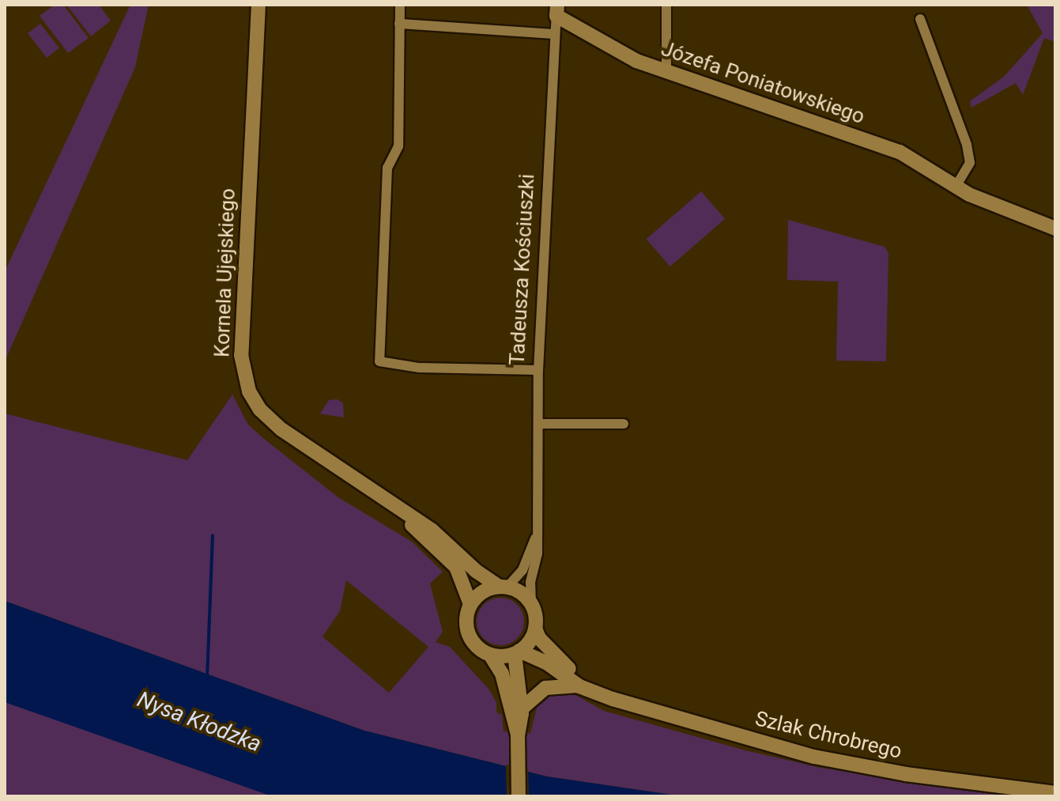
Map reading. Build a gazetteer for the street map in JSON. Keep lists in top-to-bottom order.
{
  "streets": {
    "main road": ["Józefa Poniatowskiego", "Kornela Ujejskiego", "Szlak Chrobrego"],
    "street": ["Tadeusza Kościuszki"]
  },
  "crossings": [
    ["Józefa Poniatowskiego", "Tadeusza Kościuszki"],
    ["Tadeusza Kościuszki", "Kornela Ujejskiego"],
    ["Tadeusza Kościuszki", "Szlak Chrobrego"],
    ["Kornela Ujejskiego", "Szlak Chrobrego"]
  ],
  "water": ["Nysa Kłodzka"]
}
